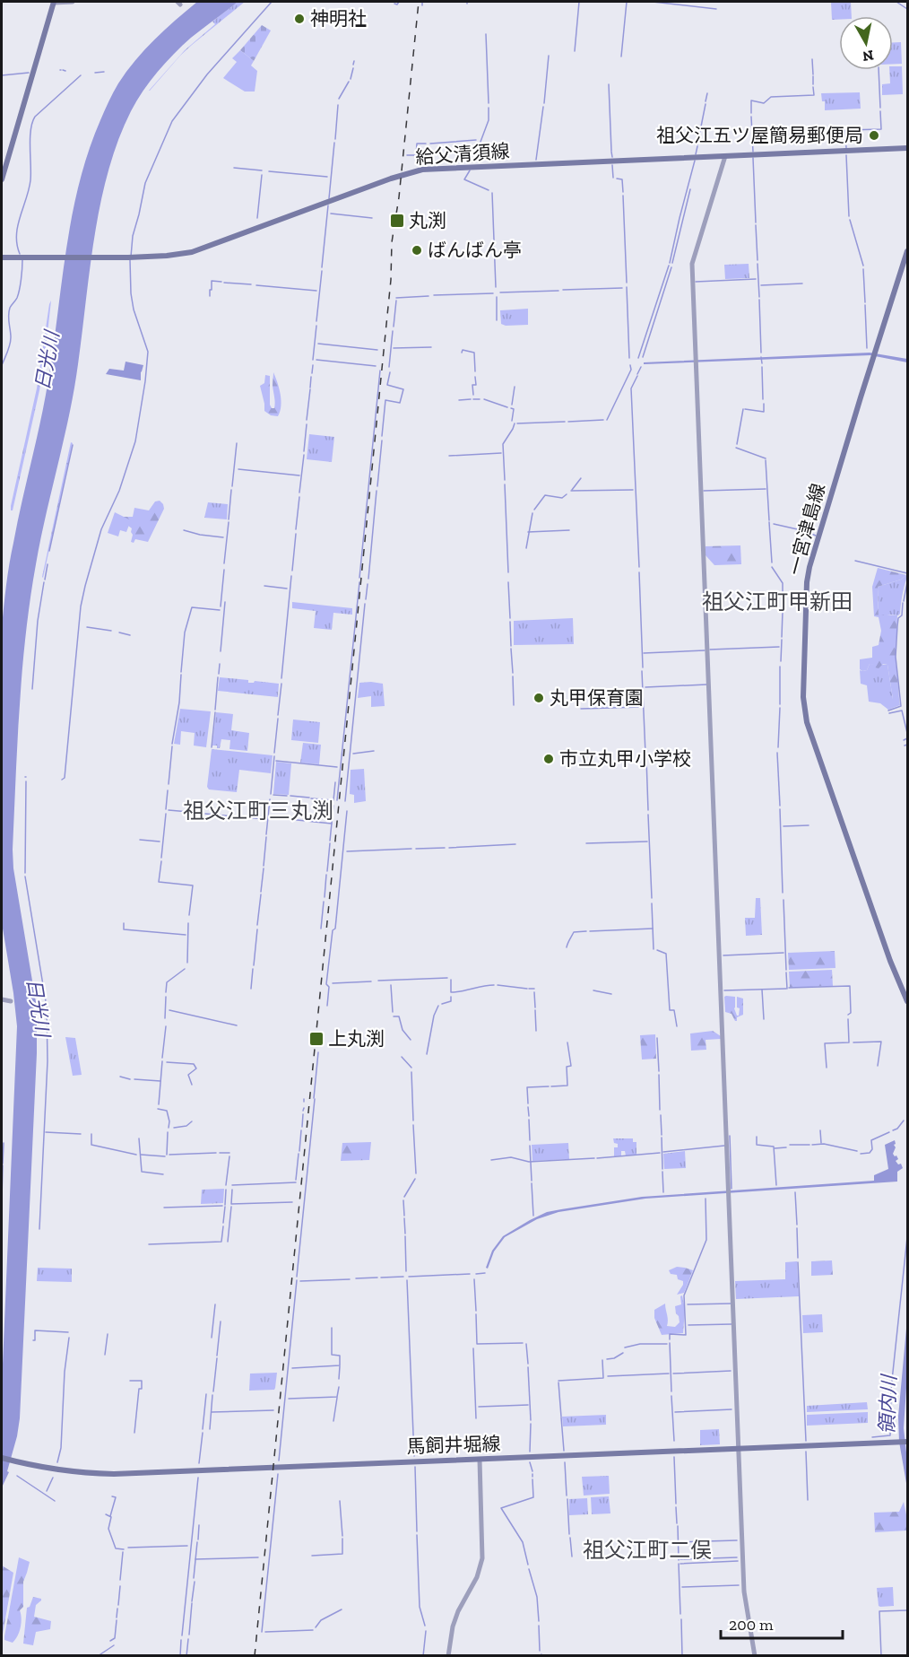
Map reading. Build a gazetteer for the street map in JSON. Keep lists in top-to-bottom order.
{
  "streets": {
    "main road": ["給父清須線", "一宮津島線", "馬飼井堀線"]
  },
  "districts": ["祖父江町甲新田", "祖父江町三丸渕", "祖父江町二俣"],
  "water": ["日光川", "領内川"],
  "places": {
    "other": [
      "神明社",
      "祖父江五ツ屋簡易郵便局",
      "ばんばん亭",
      "丸甲保育園",
      "市立丸甲小学校"
    ],
    "transit": ["丸渕", "上丸渕"]
  },
  "scale_bar": "200 m",
  "north": "bottom"
}
